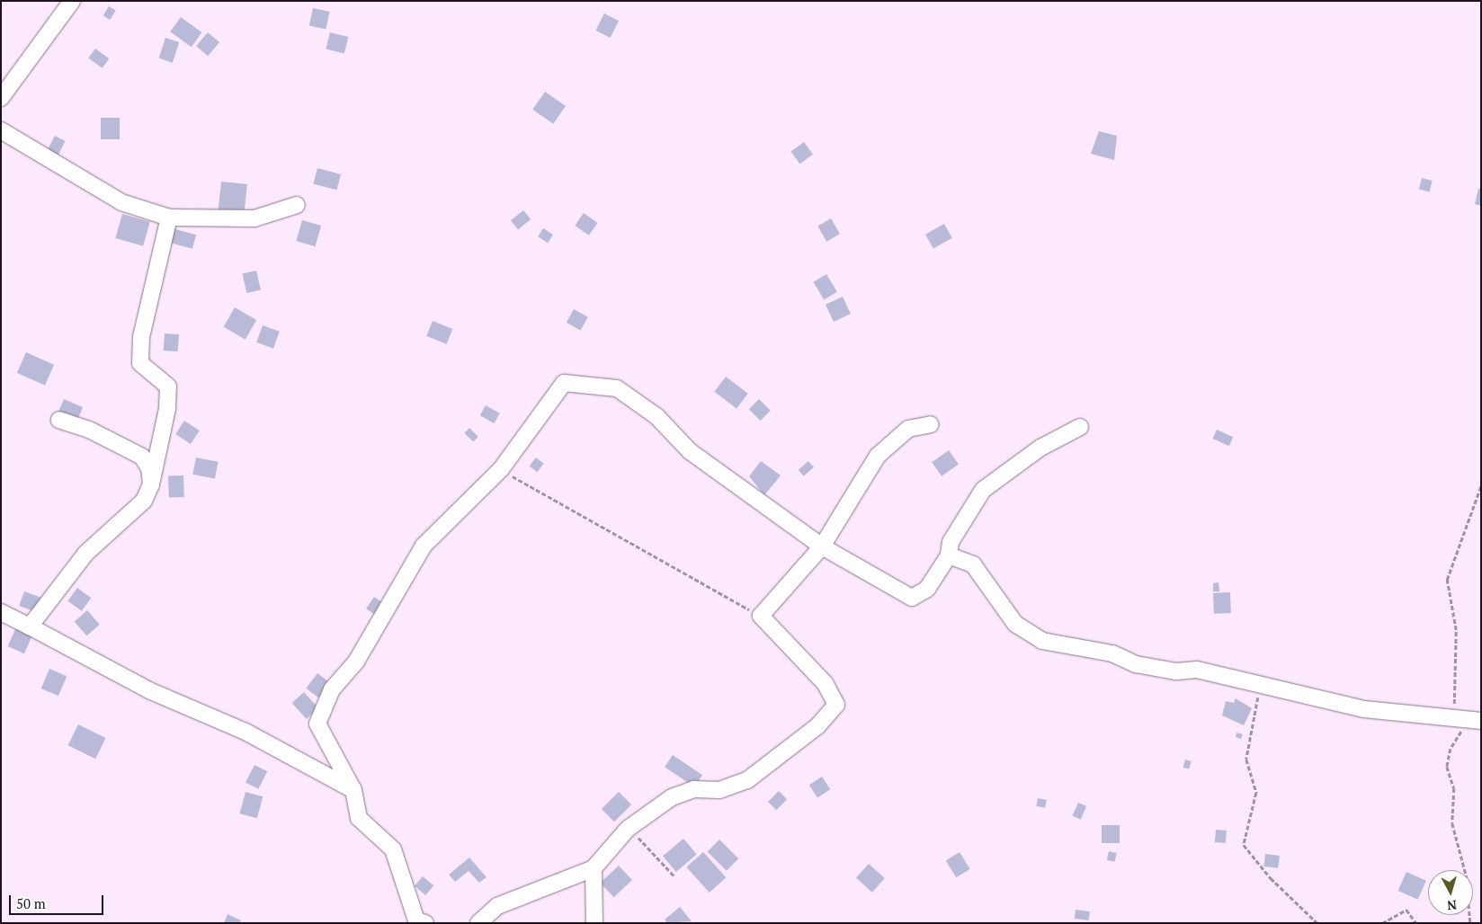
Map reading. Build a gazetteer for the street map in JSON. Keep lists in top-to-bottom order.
{
  "scale_bar": "50 m",
  "north": "bottom"
}
